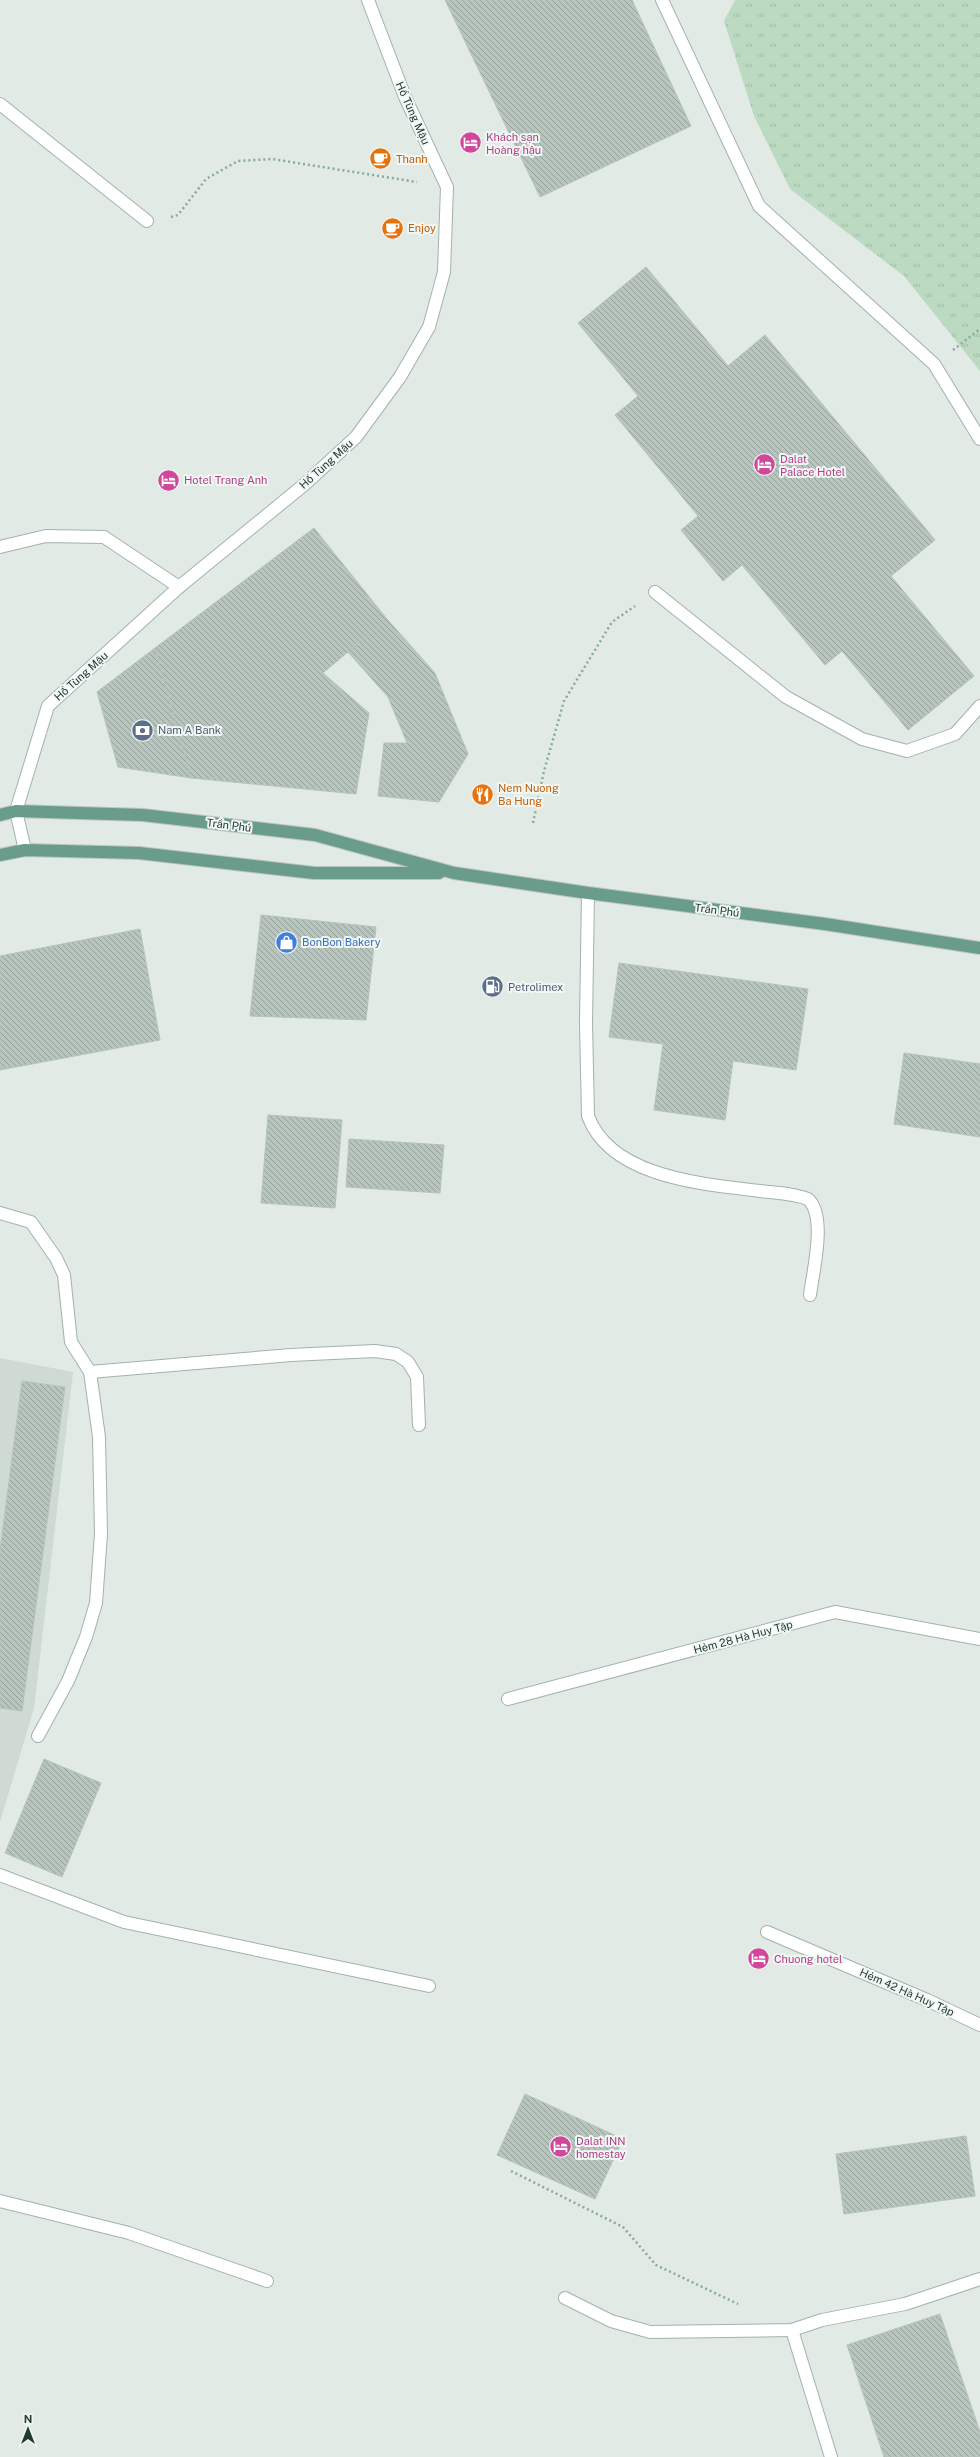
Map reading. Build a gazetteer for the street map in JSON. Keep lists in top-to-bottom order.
{
  "streets": {
    "main road": ["Trần Phú"],
    "street": ["Hồ Tùng Mậu", "Hẻm 28 Hà Huy Tập", "Hẻm 42 Hà Huy Tập"]
  },
  "crossings": [
    ["Hồ Tùng Mậu", "Trần Phú"]
  ],
  "places": {
    "hotel": [
      "Khách sạn Hoàng hậu",
      "Dalat Palace Hotel",
      "Hotel Trang Anh",
      "Chuong hotel",
      "Dalat INN homestay"
    ],
    "cafe": ["Thanh", "Enjoy"],
    "bank": ["Nam A Bank"],
    "restaurant": ["Nem Nuong Ba Hung"],
    "shop": ["BonBon Bakery"],
    "fuel station": ["Petrolimex"]
  },
  "north": "top"
}
